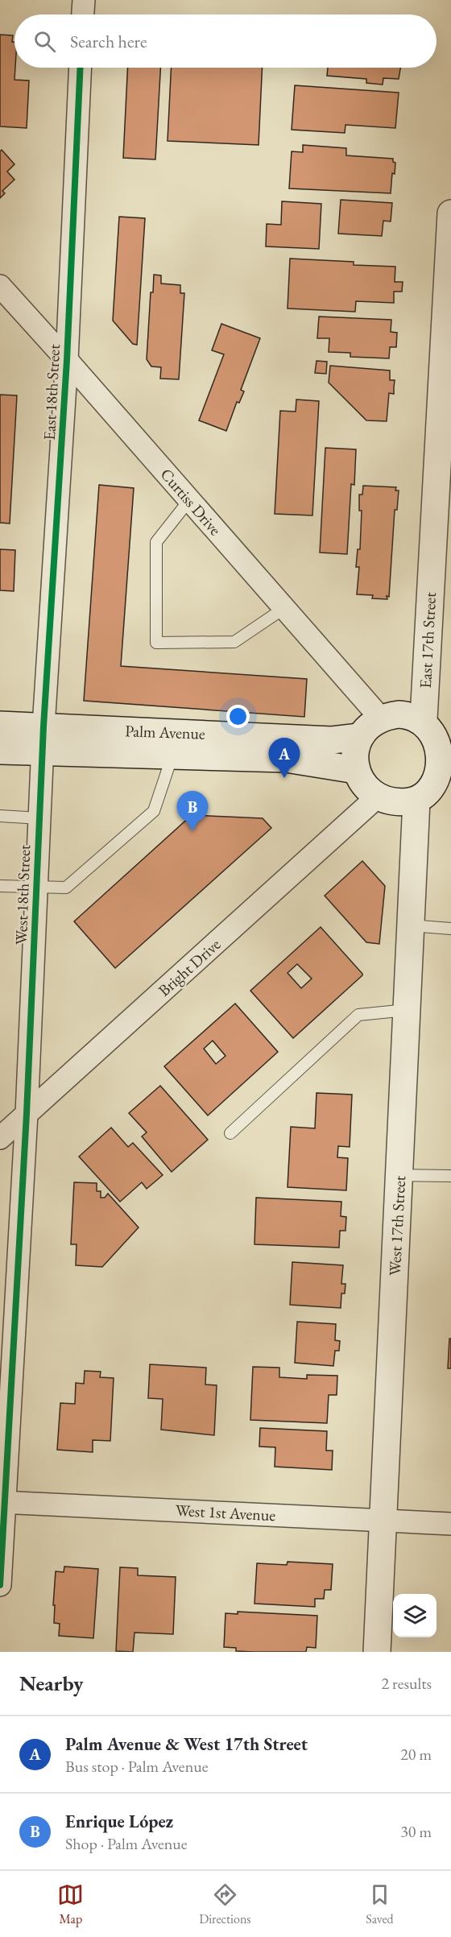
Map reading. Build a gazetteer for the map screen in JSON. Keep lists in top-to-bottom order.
{
  "streets": {
    "street": [
      "East 18th Street",
      "Curtiss Drive",
      "East 17th Street",
      "Palm Avenue",
      "West 18th Street",
      "Bright Drive",
      "West 17th Street",
      "West 1st Avenue"
    ]
  },
  "crossings": [
    ["East 18th Street", "Curtiss Drive"],
    ["East 18th Street", "Palm Avenue"],
    ["East 18th Street", "West 18th Street"],
    ["Curtiss Drive", "East 17th Street"],
    ["Curtiss Drive", "Palm Avenue"],
    ["Curtiss Drive", "Bright Drive"],
    ["Curtiss Drive", "West 17th Street"],
    ["East 17th Street", "Palm Avenue"],
    ["East 17th Street", "Bright Drive"],
    ["East 17th Street", "West 17th Street"],
    ["Palm Avenue", "West 18th Street"],
    ["Palm Avenue", "Bright Drive"],
    ["Palm Avenue", "West 17th Street"],
    ["West 18th Street", "Bright Drive"],
    ["West 18th Street", "West 1st Avenue"],
    ["Bright Drive", "West 17th Street"],
    ["West 17th Street", "West 1st Avenue"]
  ],
  "page": {
    "search": "Search here",
    "pins": ["A", "B"],
    "heading": ["Nearby", "2 results"],
    "list": [
      {
        "mark": "A",
        "name": "Palm Avenue & West 17th Street",
        "note": "Bus stop · Palm Avenue",
        "value": "20 m"
      },
      {
        "mark": "B",
        "name": "Enrique López",
        "note": "Shop · Palm Avenue",
        "value": "30 m"
      }
    ],
    "nav": ["Map", "Directions", "Saved"]
  }
}
